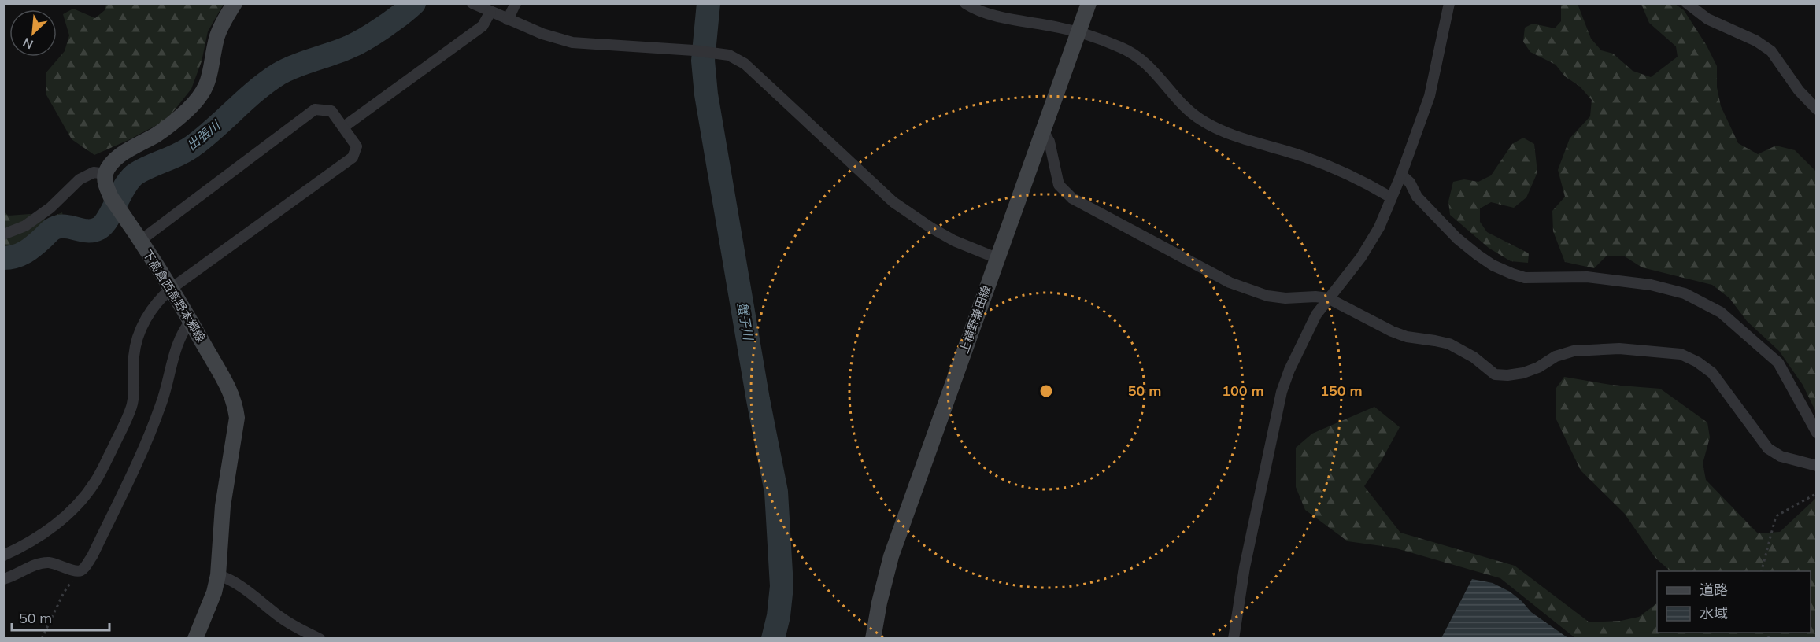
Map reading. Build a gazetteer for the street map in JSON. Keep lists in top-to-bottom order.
{
  "streets": {
    "main road": ["下高倉西高野本郷線", "上横野兼田線"]
  },
  "water": ["出張川", "蟹子川"],
  "legend": ["道路", "水域"],
  "scale_bar": "50 m",
  "north": "bottom left",
  "rings": ["50 m", "100 m", "150 m"]
}
